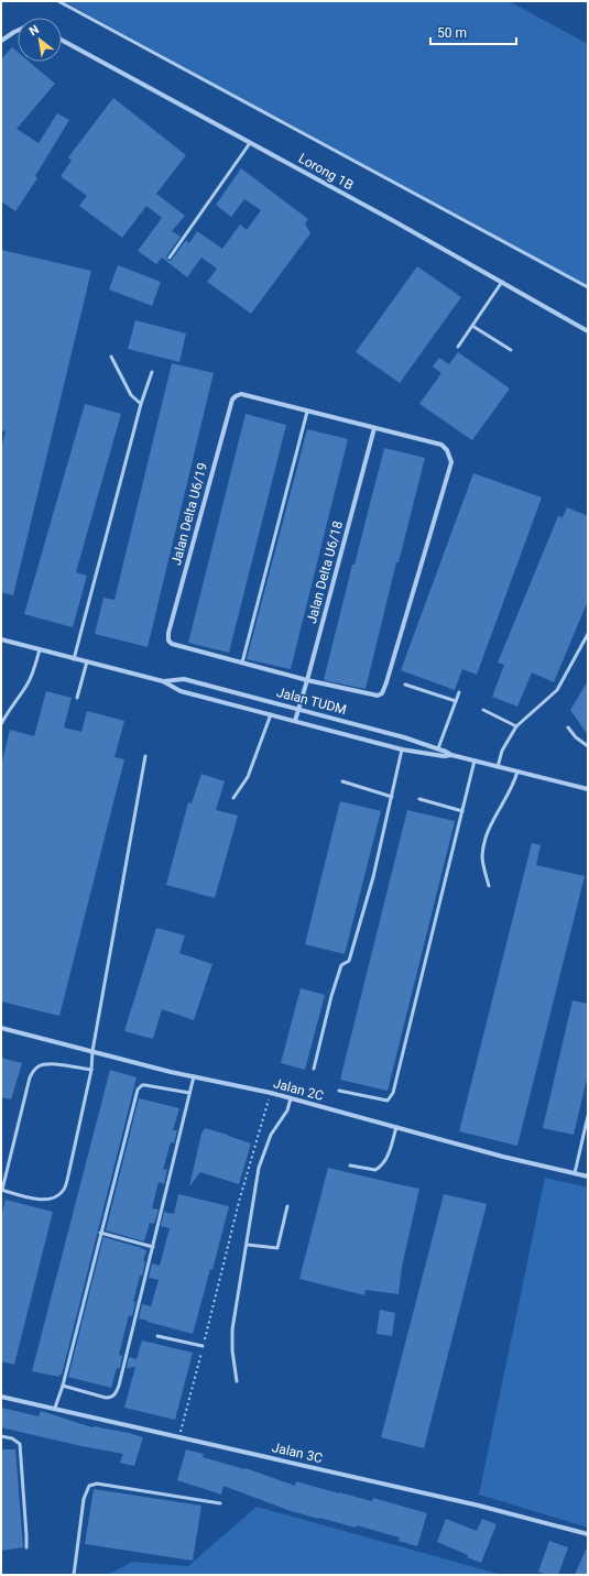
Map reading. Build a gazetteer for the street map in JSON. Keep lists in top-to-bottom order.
{
  "streets": {
    "street": [
      "Lorong 1B",
      "Jalan Delta U6/19",
      "Jalan Delta U6/18",
      "Jalan TUDM",
      "Jalan 2C",
      "Jalan 3C"
    ]
  },
  "crossings": [
    ["Jalan Delta U6/18", "Jalan TUDM"]
  ],
  "scale_bar": "50 m",
  "north": "top left"
}
